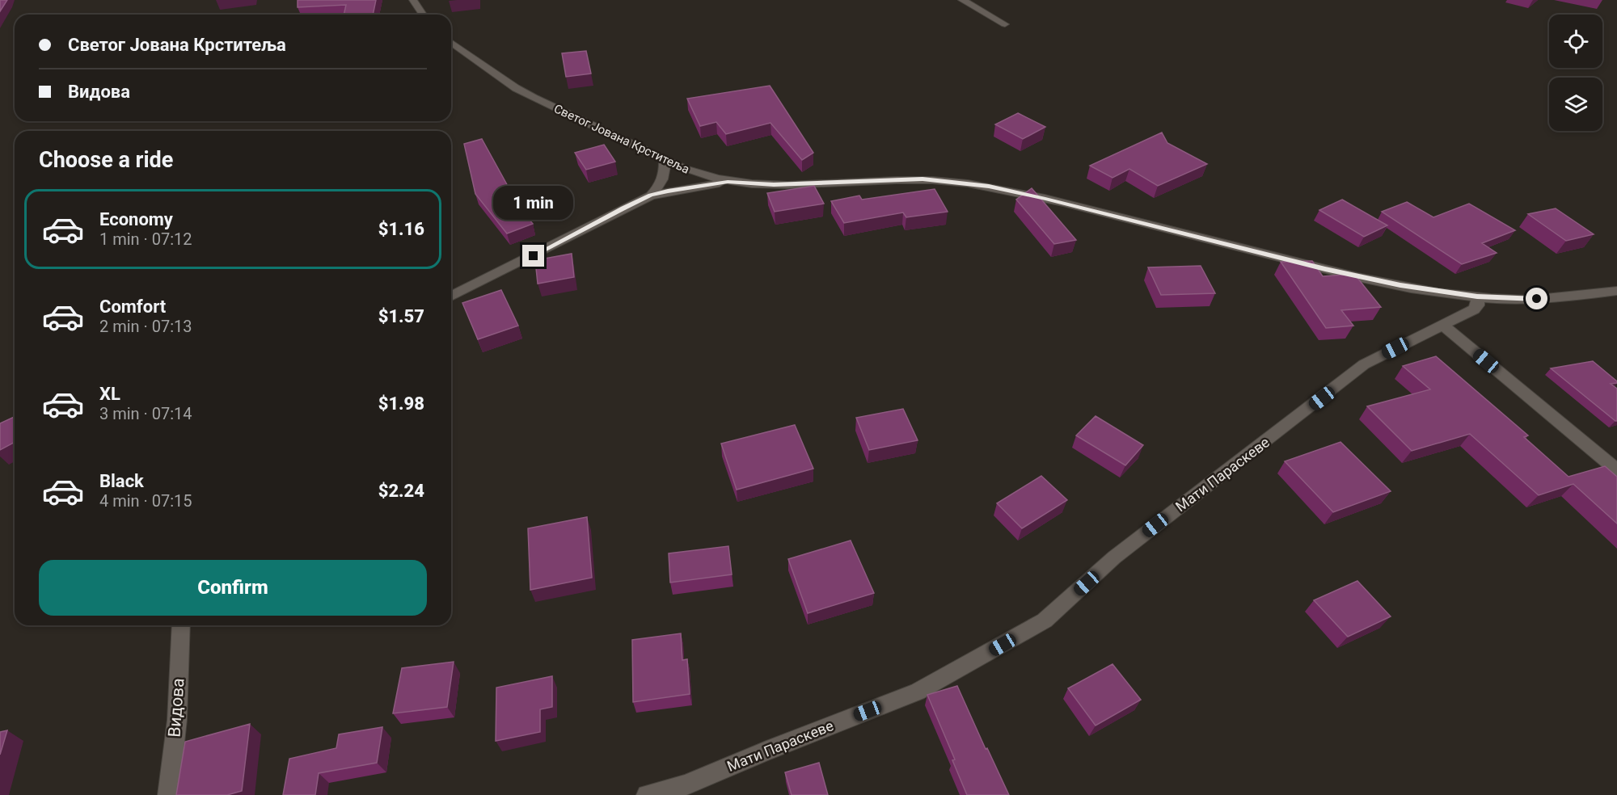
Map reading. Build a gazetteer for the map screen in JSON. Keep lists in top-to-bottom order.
{
  "streets": {
    "street": ["Светог Јована Крститеља", "Мати Параскеве", "Видова"]
  },
  "crossings": [
    ["Светог Јована Крститеља", "Мати Параскеве"]
  ],
  "page": {
    "banner": ["Светог Јована Крститеља", "Видова"],
    "heading": "Choose a ride",
    "bubble": "1 min",
    "list": [
      {
        "name": "Economy",
        "note": "1 min · 07:12",
        "value": "$1.16"
      },
      {
        "name": "Comfort",
        "note": "2 min · 07:13",
        "value": "$1.57"
      },
      {
        "name": "XL",
        "note": "3 min · 07:14",
        "value": "$1.98"
      },
      {
        "name": "Black",
        "note": "4 min · 07:15",
        "value": "$2.24"
      }
    ],
    "buttons": "Confirm"
  }
}
